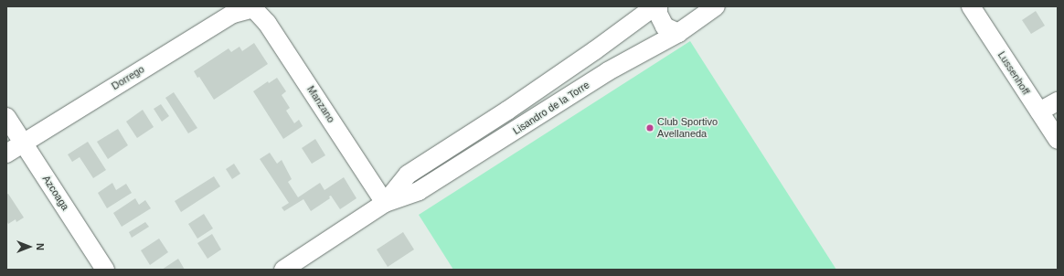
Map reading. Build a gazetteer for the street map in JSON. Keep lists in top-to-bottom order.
{
  "streets": {
    "street": [
      "Lussenhoff",
      "Dorrego",
      "Manzano",
      "Lisandro de la Torre",
      "Azcoaga"
    ]
  },
  "crossings": [
    ["Dorrego", "Manzano"],
    ["Dorrego", "Azcoaga"],
    ["Manzano", "Lisandro de la Torre"]
  ],
  "places": ["Club Sportivo Avellaneda"],
  "north": "right"
}
